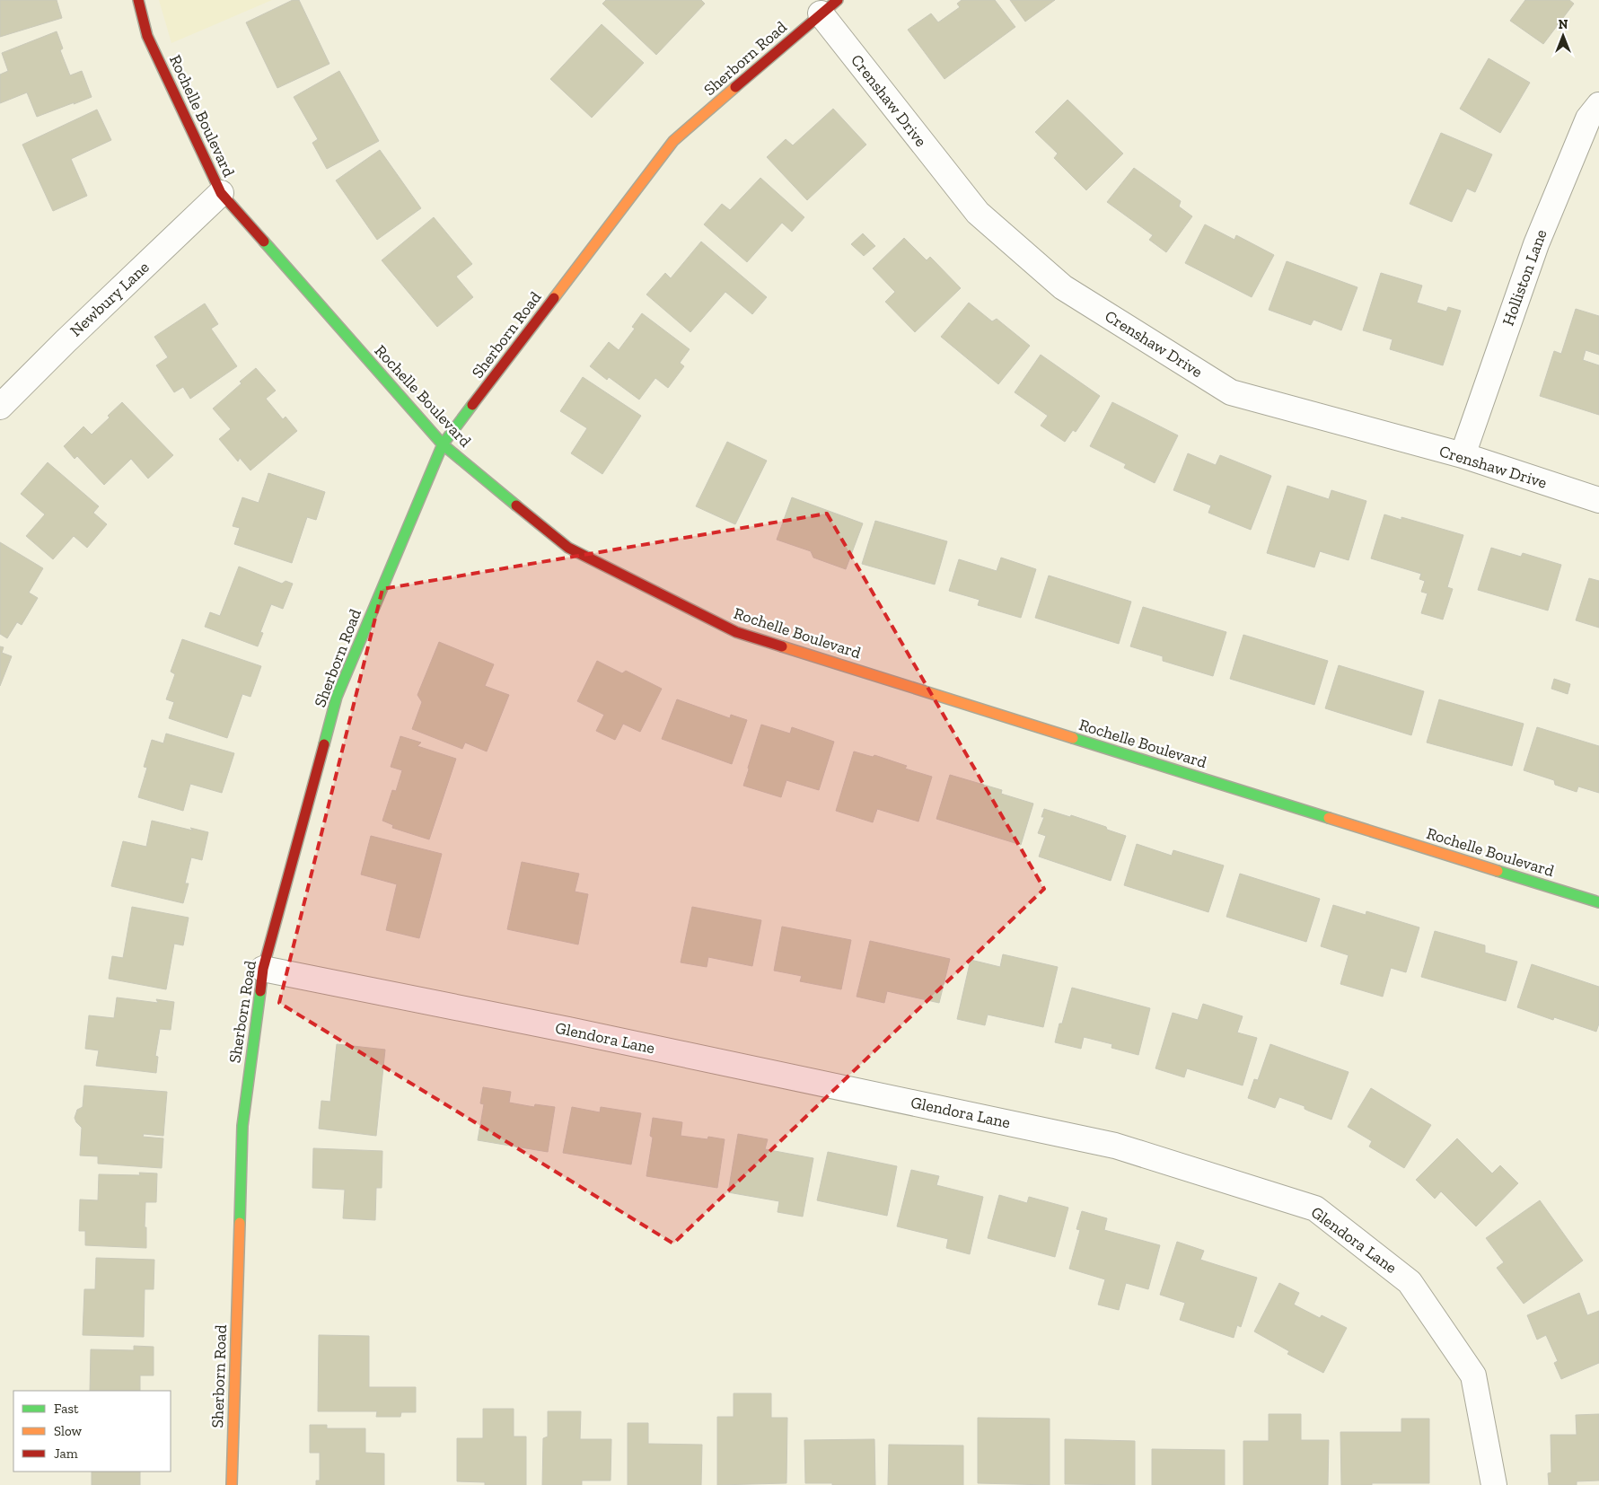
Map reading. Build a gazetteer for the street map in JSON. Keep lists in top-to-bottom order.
{
  "streets": {
    "street": [
      "Sherborn Road",
      "Crenshaw Drive",
      "Rochelle Boulevard",
      "Holliston Lane",
      "Newbury Lane",
      "Glendora Lane"
    ]
  },
  "crossings": [
    ["Sherborn Road", "Crenshaw Drive"],
    ["Sherborn Road", "Rochelle Boulevard"],
    ["Sherborn Road", "Glendora Lane"],
    ["Crenshaw Drive", "Holliston Lane"],
    ["Rochelle Boulevard", "Newbury Lane"]
  ],
  "legend": ["Fast", "Slow", "Jam"],
  "north": "top"
}
